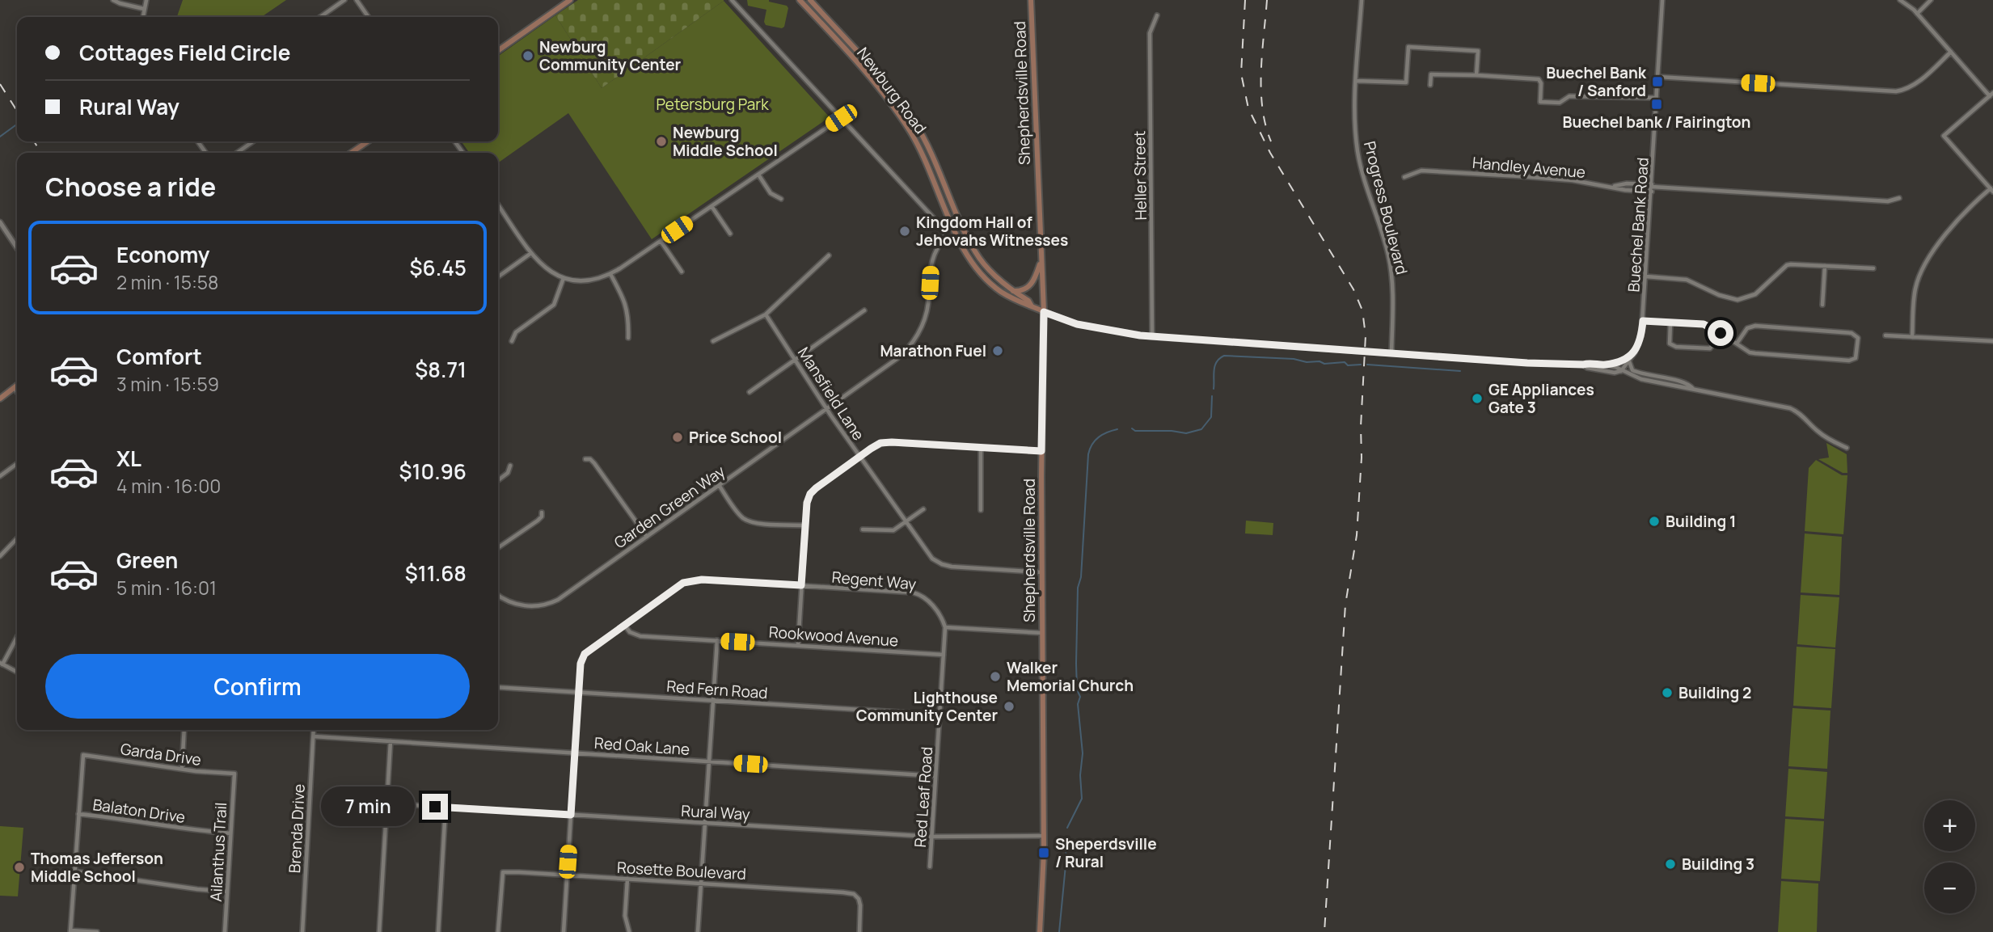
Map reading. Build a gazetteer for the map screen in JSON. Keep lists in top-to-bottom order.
{
  "streets": {
    "main road": ["Newburg Road", "Shepherdsville Road"],
    "street": [
      "Handley Avenue",
      "Heller Street",
      "Progress Boulevard",
      "Buechel Bank Road",
      "Mansfield Lane",
      "Garden Green Way",
      "Regent Way",
      "Rookwood Avenue",
      "Red Fern Road",
      "Red Oak Lane",
      "Garda Drive",
      "Red Leaf Road",
      "Balaton Drive",
      "Rural Way",
      "Brenda Drive",
      "Ailanthus Trail",
      "Rosette Boulevard"
    ]
  },
  "crossings": [
    ["Newburg Road", "Shepherdsville Road"],
    ["Shepherdsville Road", "Mansfield Lane"],
    ["Shepherdsville Road", "Rural Way"],
    ["Handley Avenue", "Buechel Bank Road"],
    ["Mansfield Lane", "Garden Green Way"],
    ["Regent Way", "Rookwood Avenue"],
    ["Regent Way", "Red Leaf Road"],
    ["Rookwood Avenue", "Red Leaf Road"],
    ["Red Fern Road", "Red Leaf Road"],
    ["Red Oak Lane", "Red Leaf Road"],
    ["Red Oak Lane", "Brenda Drive"],
    ["Garda Drive", "Balaton Drive"],
    ["Garda Drive", "Ailanthus Trail"],
    ["Red Leaf Road", "Rural Way"],
    ["Balaton Drive", "Ailanthus Trail"]
  ],
  "parks": ["Petersburg Park"],
  "places": {
    "other": [
      "Newburg Community Center",
      "Newburg Middle School",
      "Kingdom Hall of Jehovahs Witnesses",
      "Marathon Fuel",
      "GE Appliances Gate 3",
      "Price School",
      "Building 1",
      "Walker Memorial Church",
      "Building 2",
      "Lighthouse Community Center",
      "Building 3",
      "Thomas Jefferson Middle School"
    ],
    "transit": ["Buechel Bank / Sanford", "Buechel bank / Fairington", "Sheperdsville / Rural"]
  },
  "page": {
    "banner": ["Cottages Field Circle", "Rural Way"],
    "heading": "Choose a ride",
    "list": [
      {
        "name": "Economy",
        "note": "2 min · 15:58",
        "value": "$6.45"
      },
      {
        "name": "Comfort",
        "note": "3 min · 15:59",
        "value": "$8.71"
      },
      {
        "name": "XL",
        "note": "4 min · 16:00",
        "value": "$10.96"
      },
      {
        "name": "Green",
        "note": "5 min · 16:01",
        "value": "$11.68"
      }
    ],
    "buttons": "Confirm",
    "bubble": "7 min",
    "map_buttons": ["+", "−"]
  }
}
